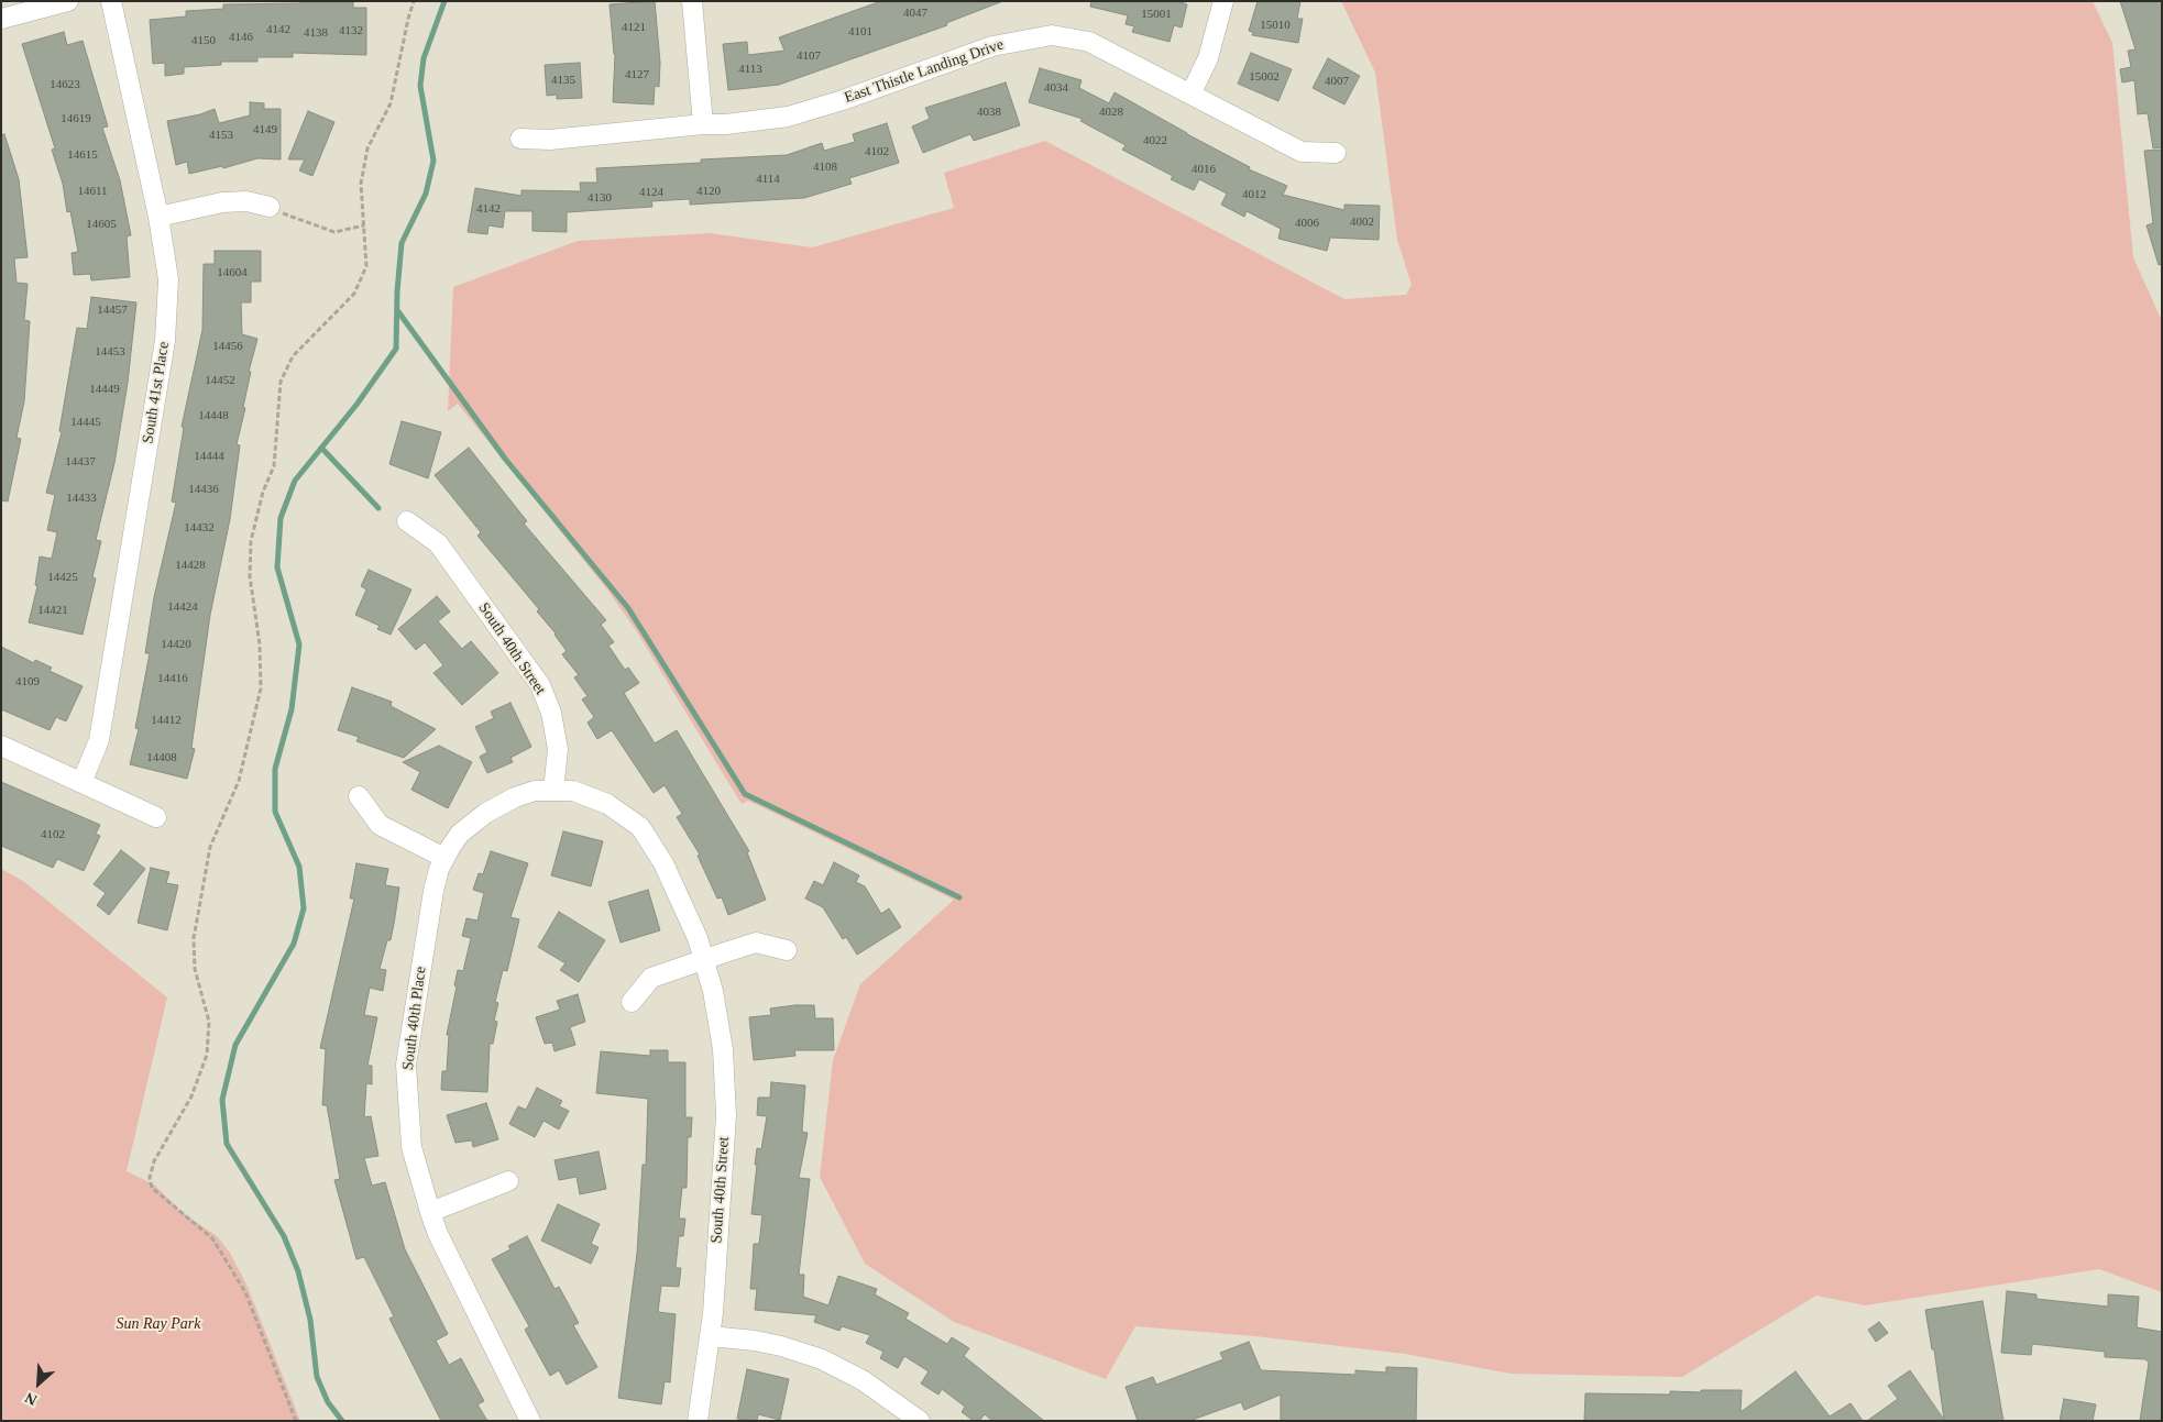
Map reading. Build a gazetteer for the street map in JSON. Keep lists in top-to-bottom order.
{
  "streets": {
    "street": [
      "East Thistle Landing Drive",
      "South 41st Place",
      "South 40th Street",
      "South 40th Place"
    ]
  },
  "crossings": [
    ["South 40th Street", "South 40th Place"]
  ],
  "parks": ["Sun Ray Park"],
  "house_numbers": [
    "4047",
    "15001",
    "15010",
    "4121",
    "4142",
    "4132",
    "4101",
    "4138",
    "4146",
    "4150",
    "4107",
    "4113",
    "4127",
    "15002",
    "4135",
    "4007",
    "14623",
    "4034",
    "4038",
    "4028",
    "14619",
    "4149",
    "4153",
    "4022",
    "4102",
    "14615",
    "4108",
    "4016",
    "4114",
    "14611",
    "4120",
    "4124",
    "4012",
    "4130",
    "4142",
    "4002",
    "4006",
    "14605",
    "14604",
    "14457",
    "14456",
    "14453",
    "14452",
    "14449",
    "14448",
    "14445",
    "14444",
    "14437",
    "14436",
    "14433",
    "14432",
    "14428",
    "14425",
    "14424",
    "14421",
    "14420",
    "14416",
    "4109",
    "14412",
    "14408",
    "4102"
  ],
  "north": "bottom left"
}
